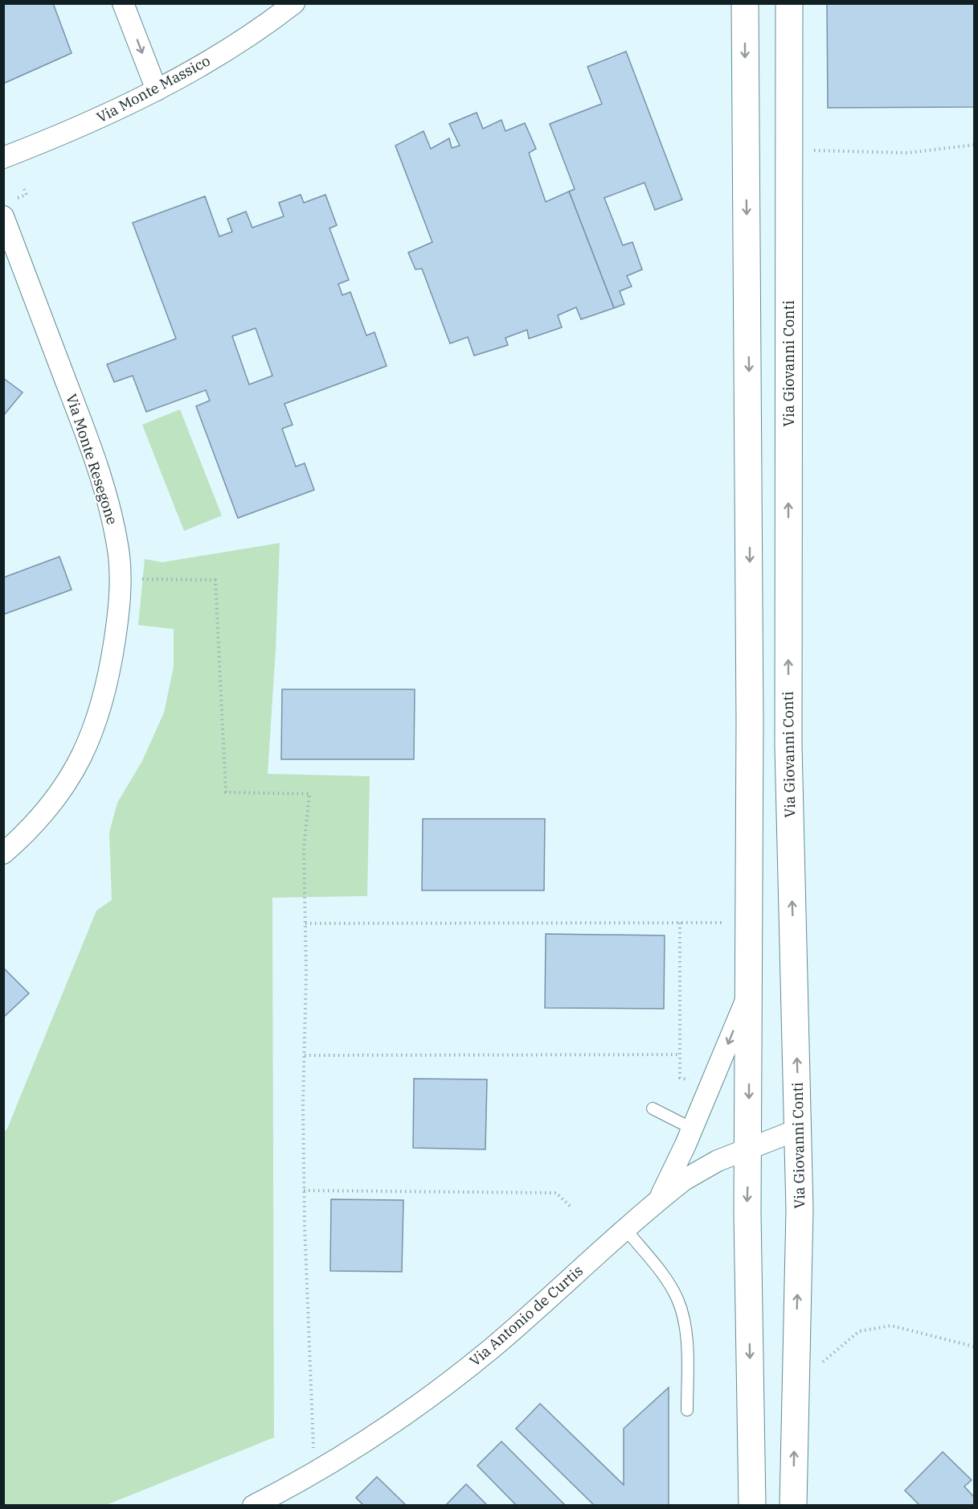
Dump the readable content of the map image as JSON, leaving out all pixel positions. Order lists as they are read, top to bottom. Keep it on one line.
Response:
{"streets":{"main road":["Via Giovanni Conti"],"street":["Via Monte Massico","Via Monte Resegone","Via Antonio de Curtis"]},"crossings":[["Via Giovanni Conti","Via Antonio de Curtis"]]}
